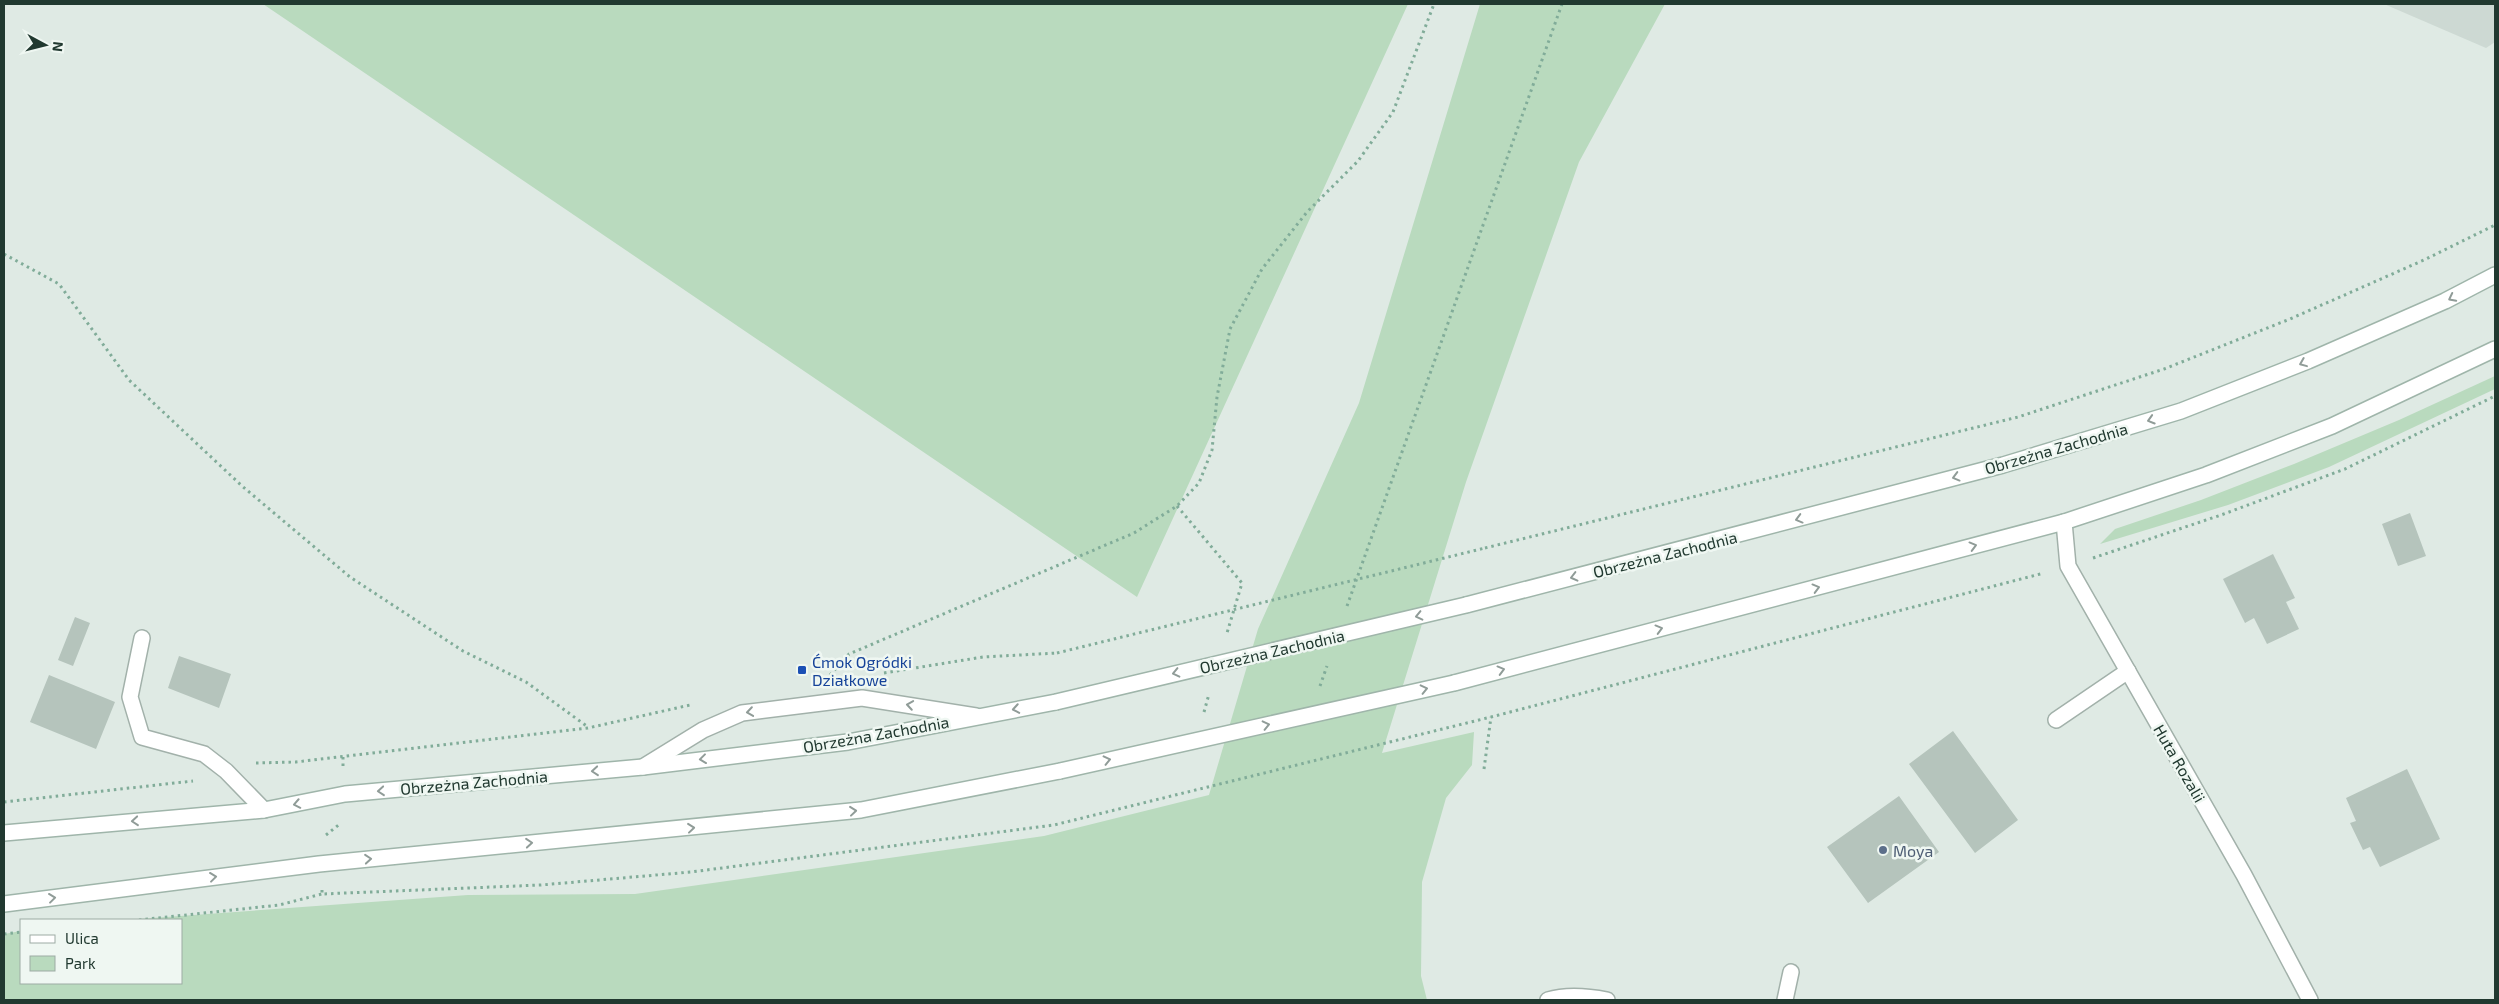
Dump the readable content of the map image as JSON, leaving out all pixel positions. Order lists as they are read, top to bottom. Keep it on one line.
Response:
{"streets":{"street":["Obrzeżna Zachodnia","Huta Rozalii"]},"places":{"transit":["Ćmok Ogródki Działkowe"],"other":["Moya"]},"legend":["Ulica","Park"],"north":"right"}
